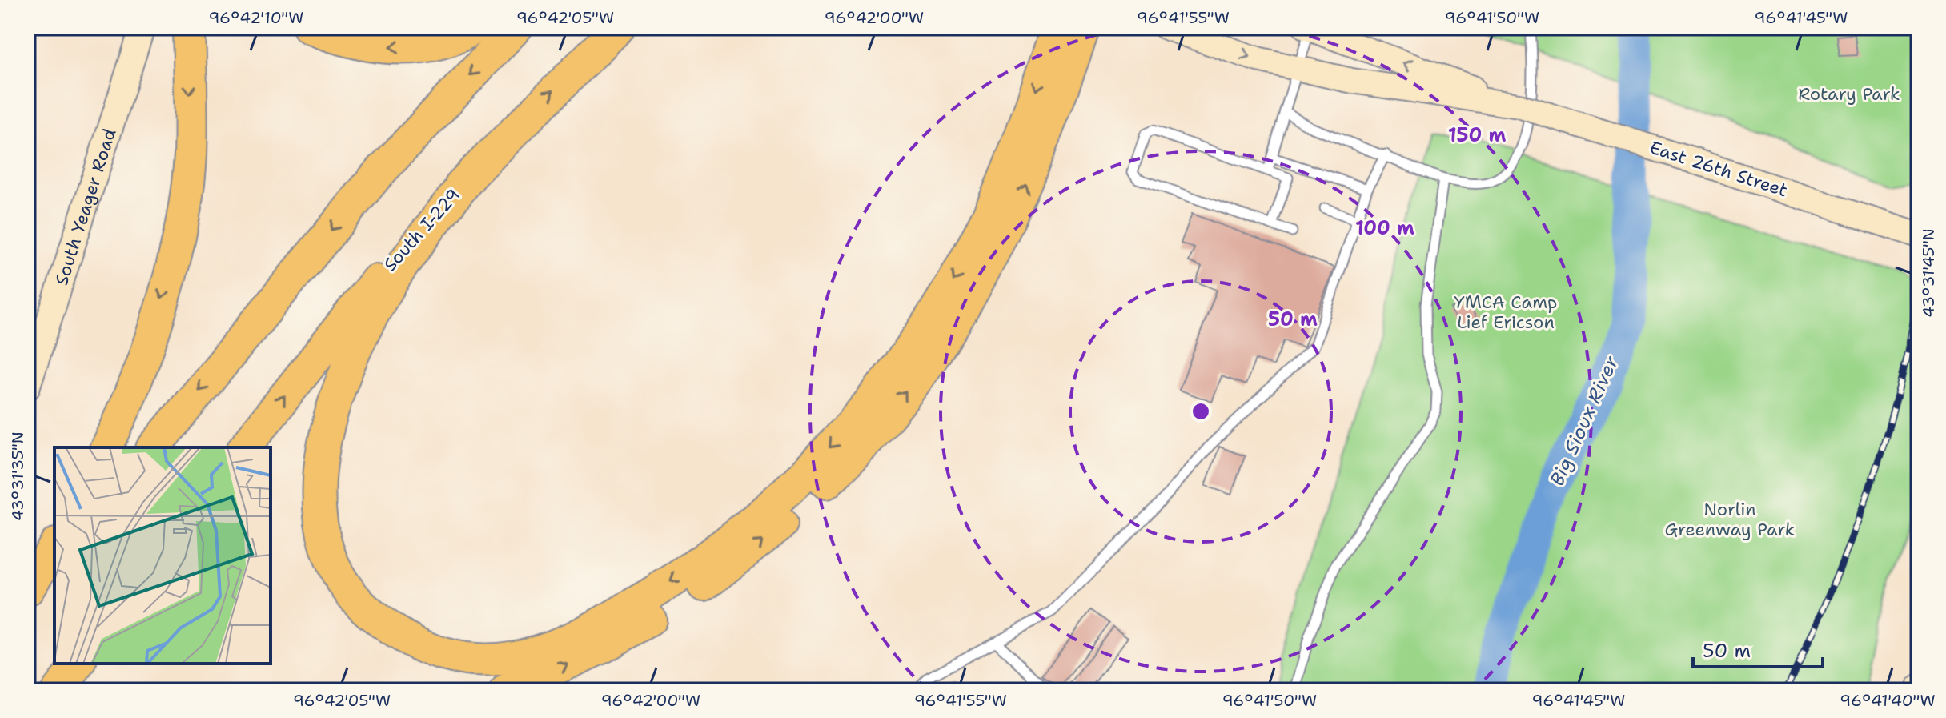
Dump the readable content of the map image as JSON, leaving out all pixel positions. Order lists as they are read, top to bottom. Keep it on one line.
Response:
{"streets":{"highway":["South I-229"],"main road":["East 26th Street","South Yeager Road"]},"water":["Big Sioux River"],"parks":["Rotary Park","YMCA Camp Lief Ericson","Norlin Greenway Park"],"scale_bar":"50 m","coordinates":["96°42'10\"W","96°42'05\"W","96°42'00\"W","96°41'55\"W","96°41'50\"W","96°41'45\"W","43°31'45\"N","43°31'35\"N","96°41'40\"W"],"rings":["150 m","100 m","50 m"]}
